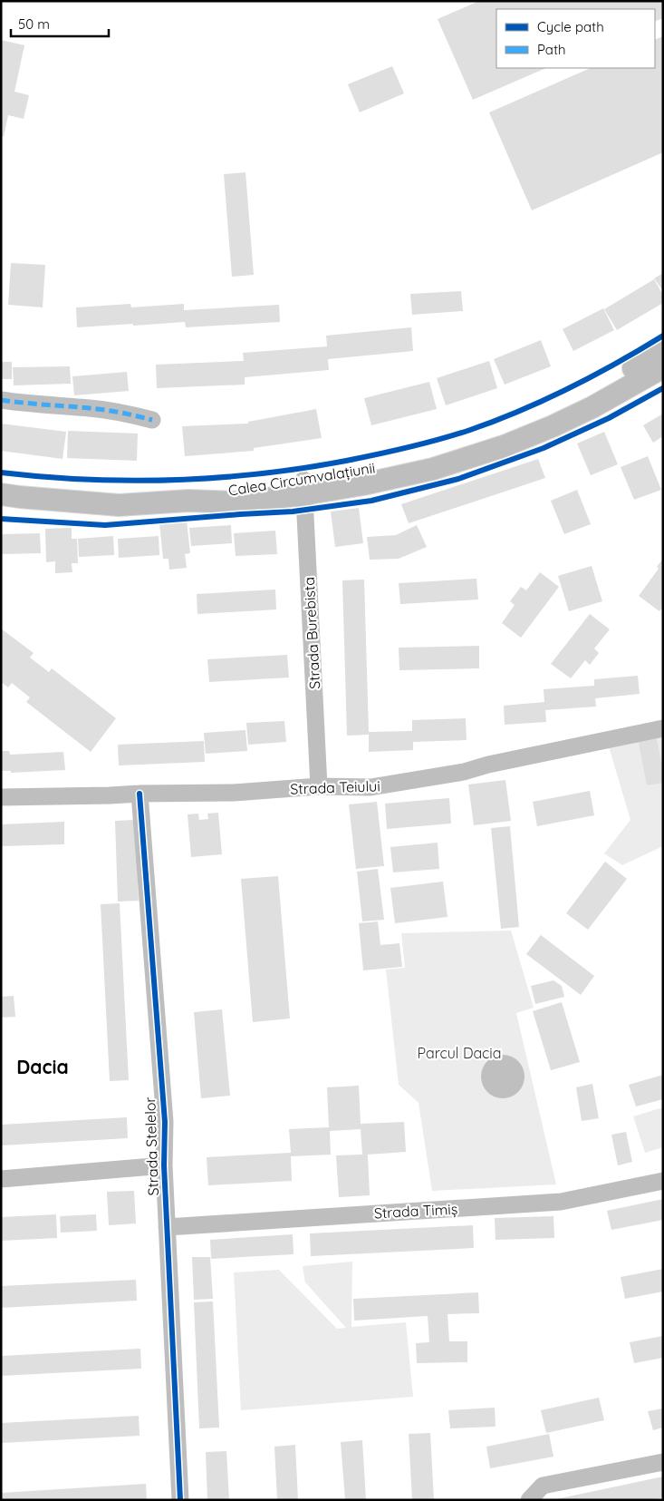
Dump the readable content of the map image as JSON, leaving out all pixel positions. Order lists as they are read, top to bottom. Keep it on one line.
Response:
{"streets":{"main road":["Calea Circumvalațiunii"],"street":["Strada Burebista","Strada Teiului","Strada Stelelor","Strada Timiș"]},"crossings":[["Calea Circumvalațiunii","Strada Burebista"],["Strada Burebista","Strada Teiului"],["Strada Teiului","Strada Stelelor"],["Strada Stelelor","Strada Timiș"]],"districts":["Dacia"],"parks":["Parcul Dacia"],"legend":["Cycle path","Path"],"scale_bar":"50 m"}
